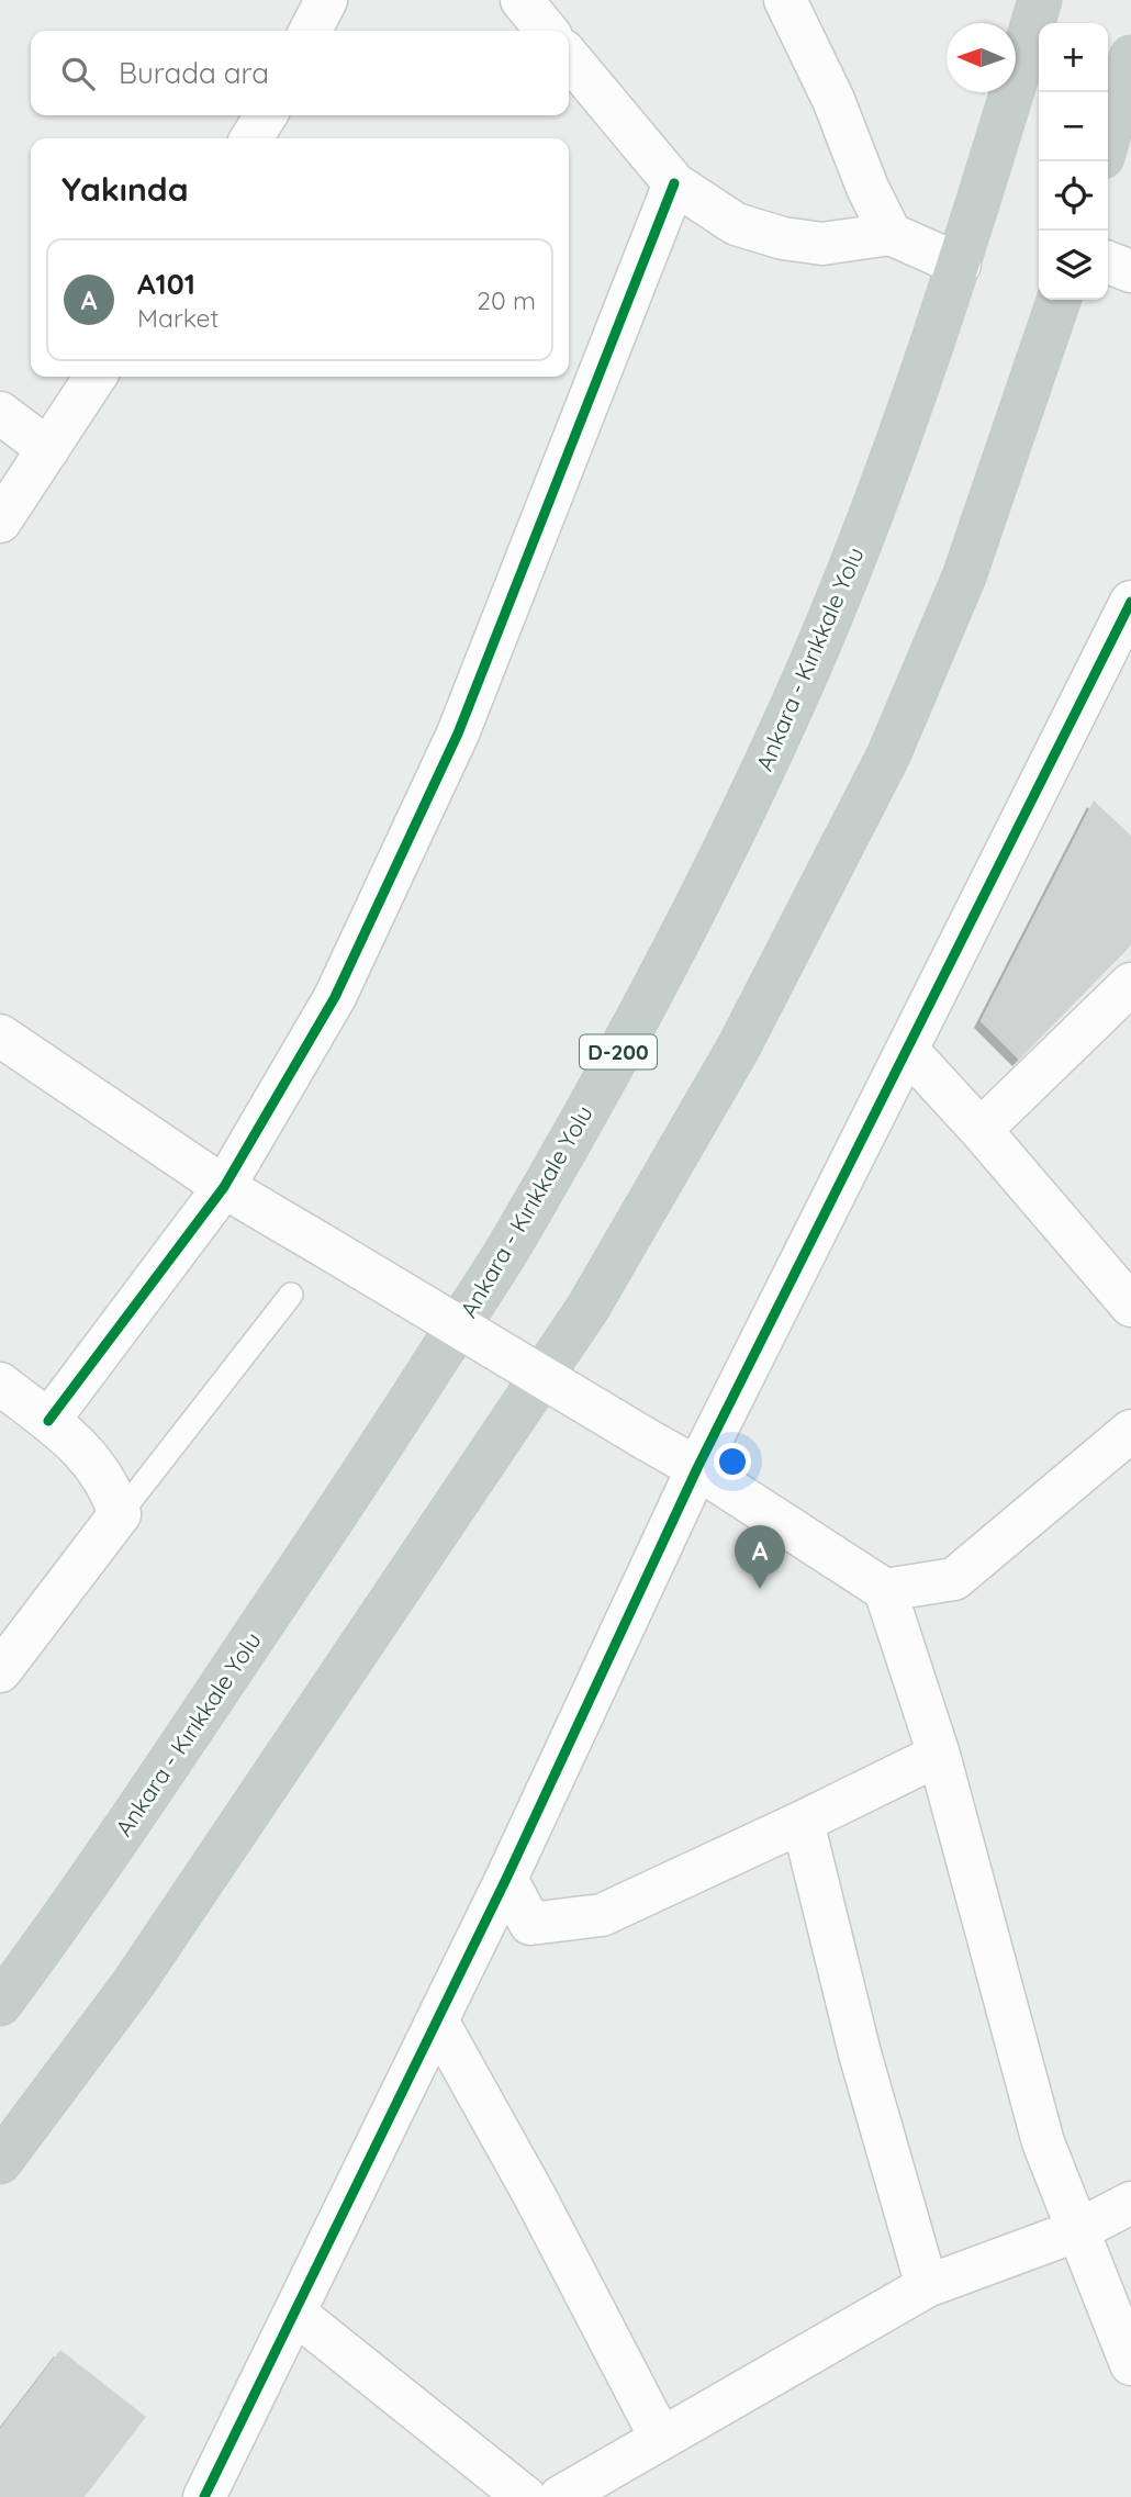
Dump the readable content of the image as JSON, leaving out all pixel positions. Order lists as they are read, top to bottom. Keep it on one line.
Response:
{"streets":{"highway":["Ankara - Kırıkkale Yolu","D-200"]},"north":"left","page":{"map_buttons":["+","−"],"search":"Burada ara","heading":"Yakında","list":[{"mark":"A","name":"A101","note":"Market","value":"20 m"}],"pins":"A"}}
